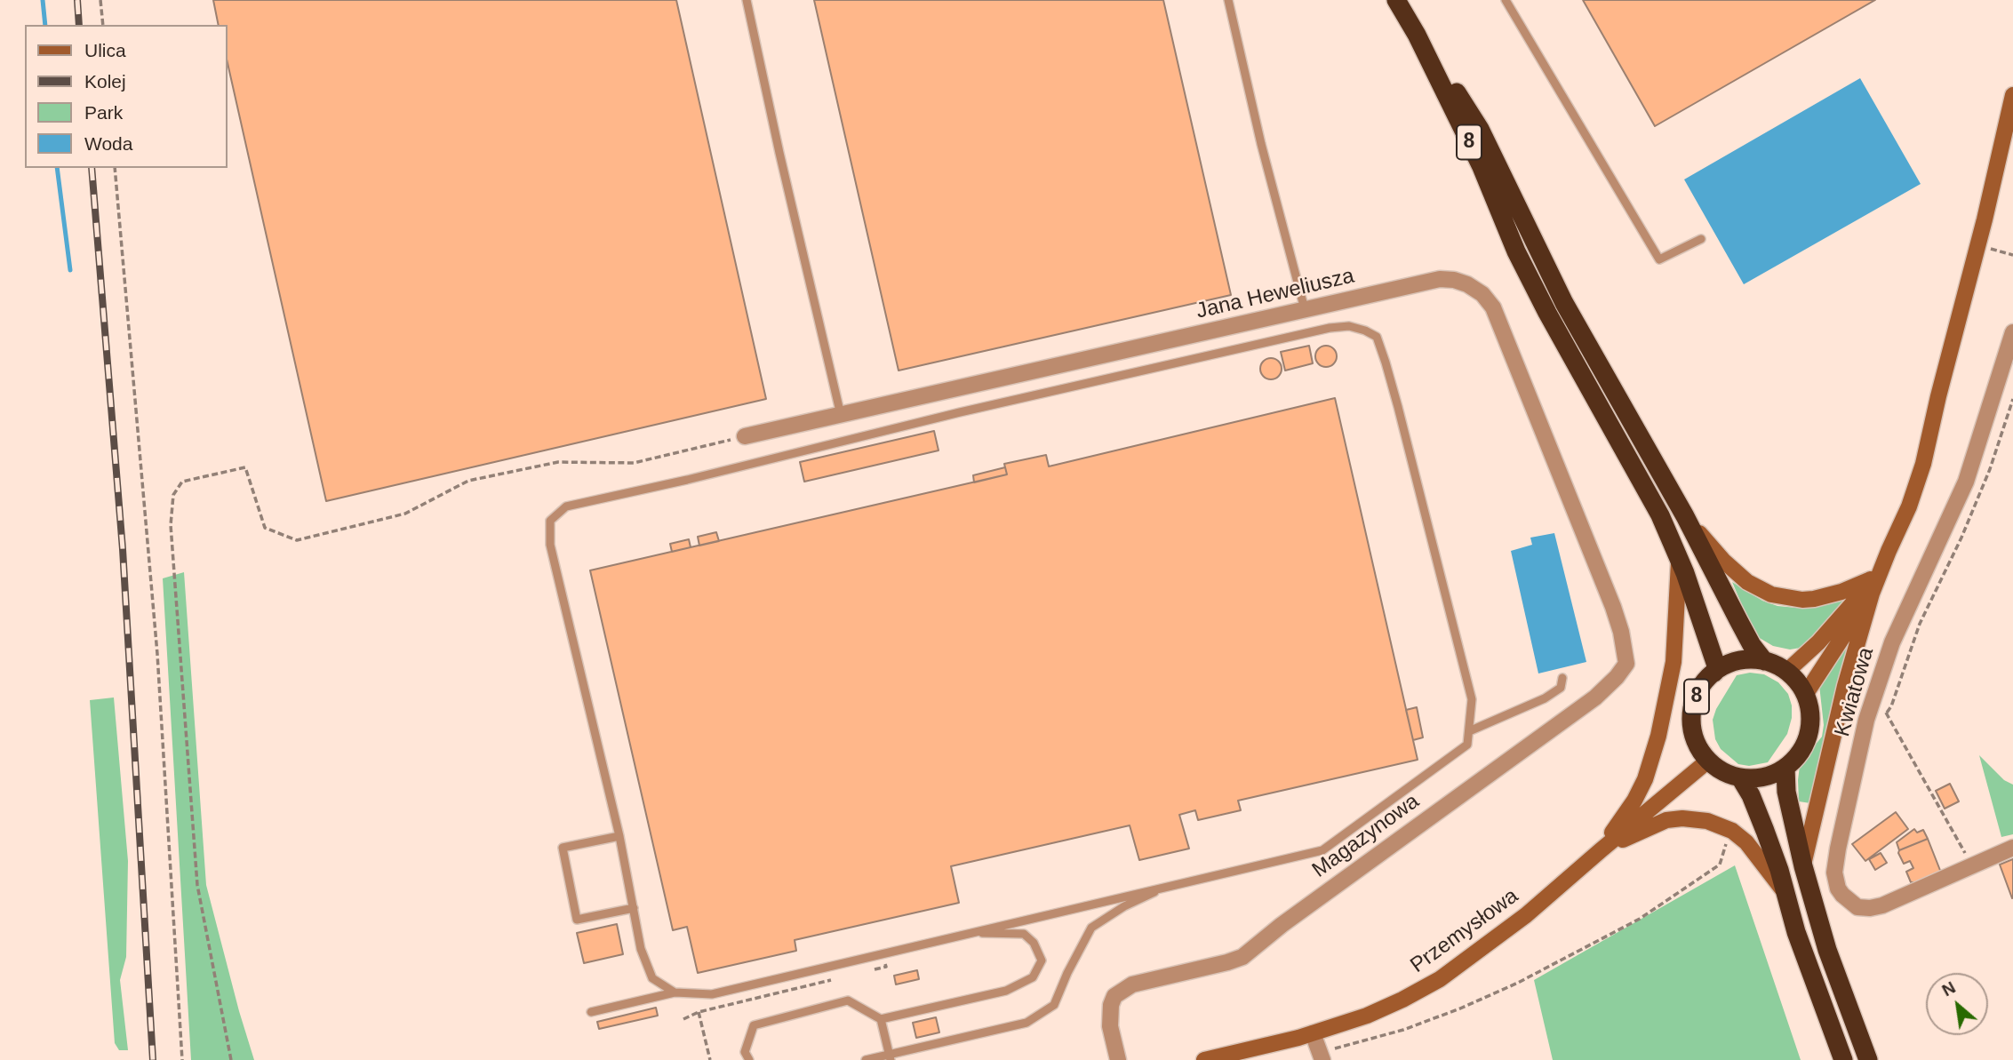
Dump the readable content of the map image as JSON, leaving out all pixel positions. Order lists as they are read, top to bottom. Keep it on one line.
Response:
{"streets":{"highway":["8"],"main road":["Przemysłowa"],"street":["Jana Heweliusza","Kwiatowa","Magazynowa"]},"crossings":[["8","Przemysłowa"],["Jana Heweliusza","Magazynowa"]],"legend":["Ulica","Kolej","Park","Woda"],"north":"top left"}
